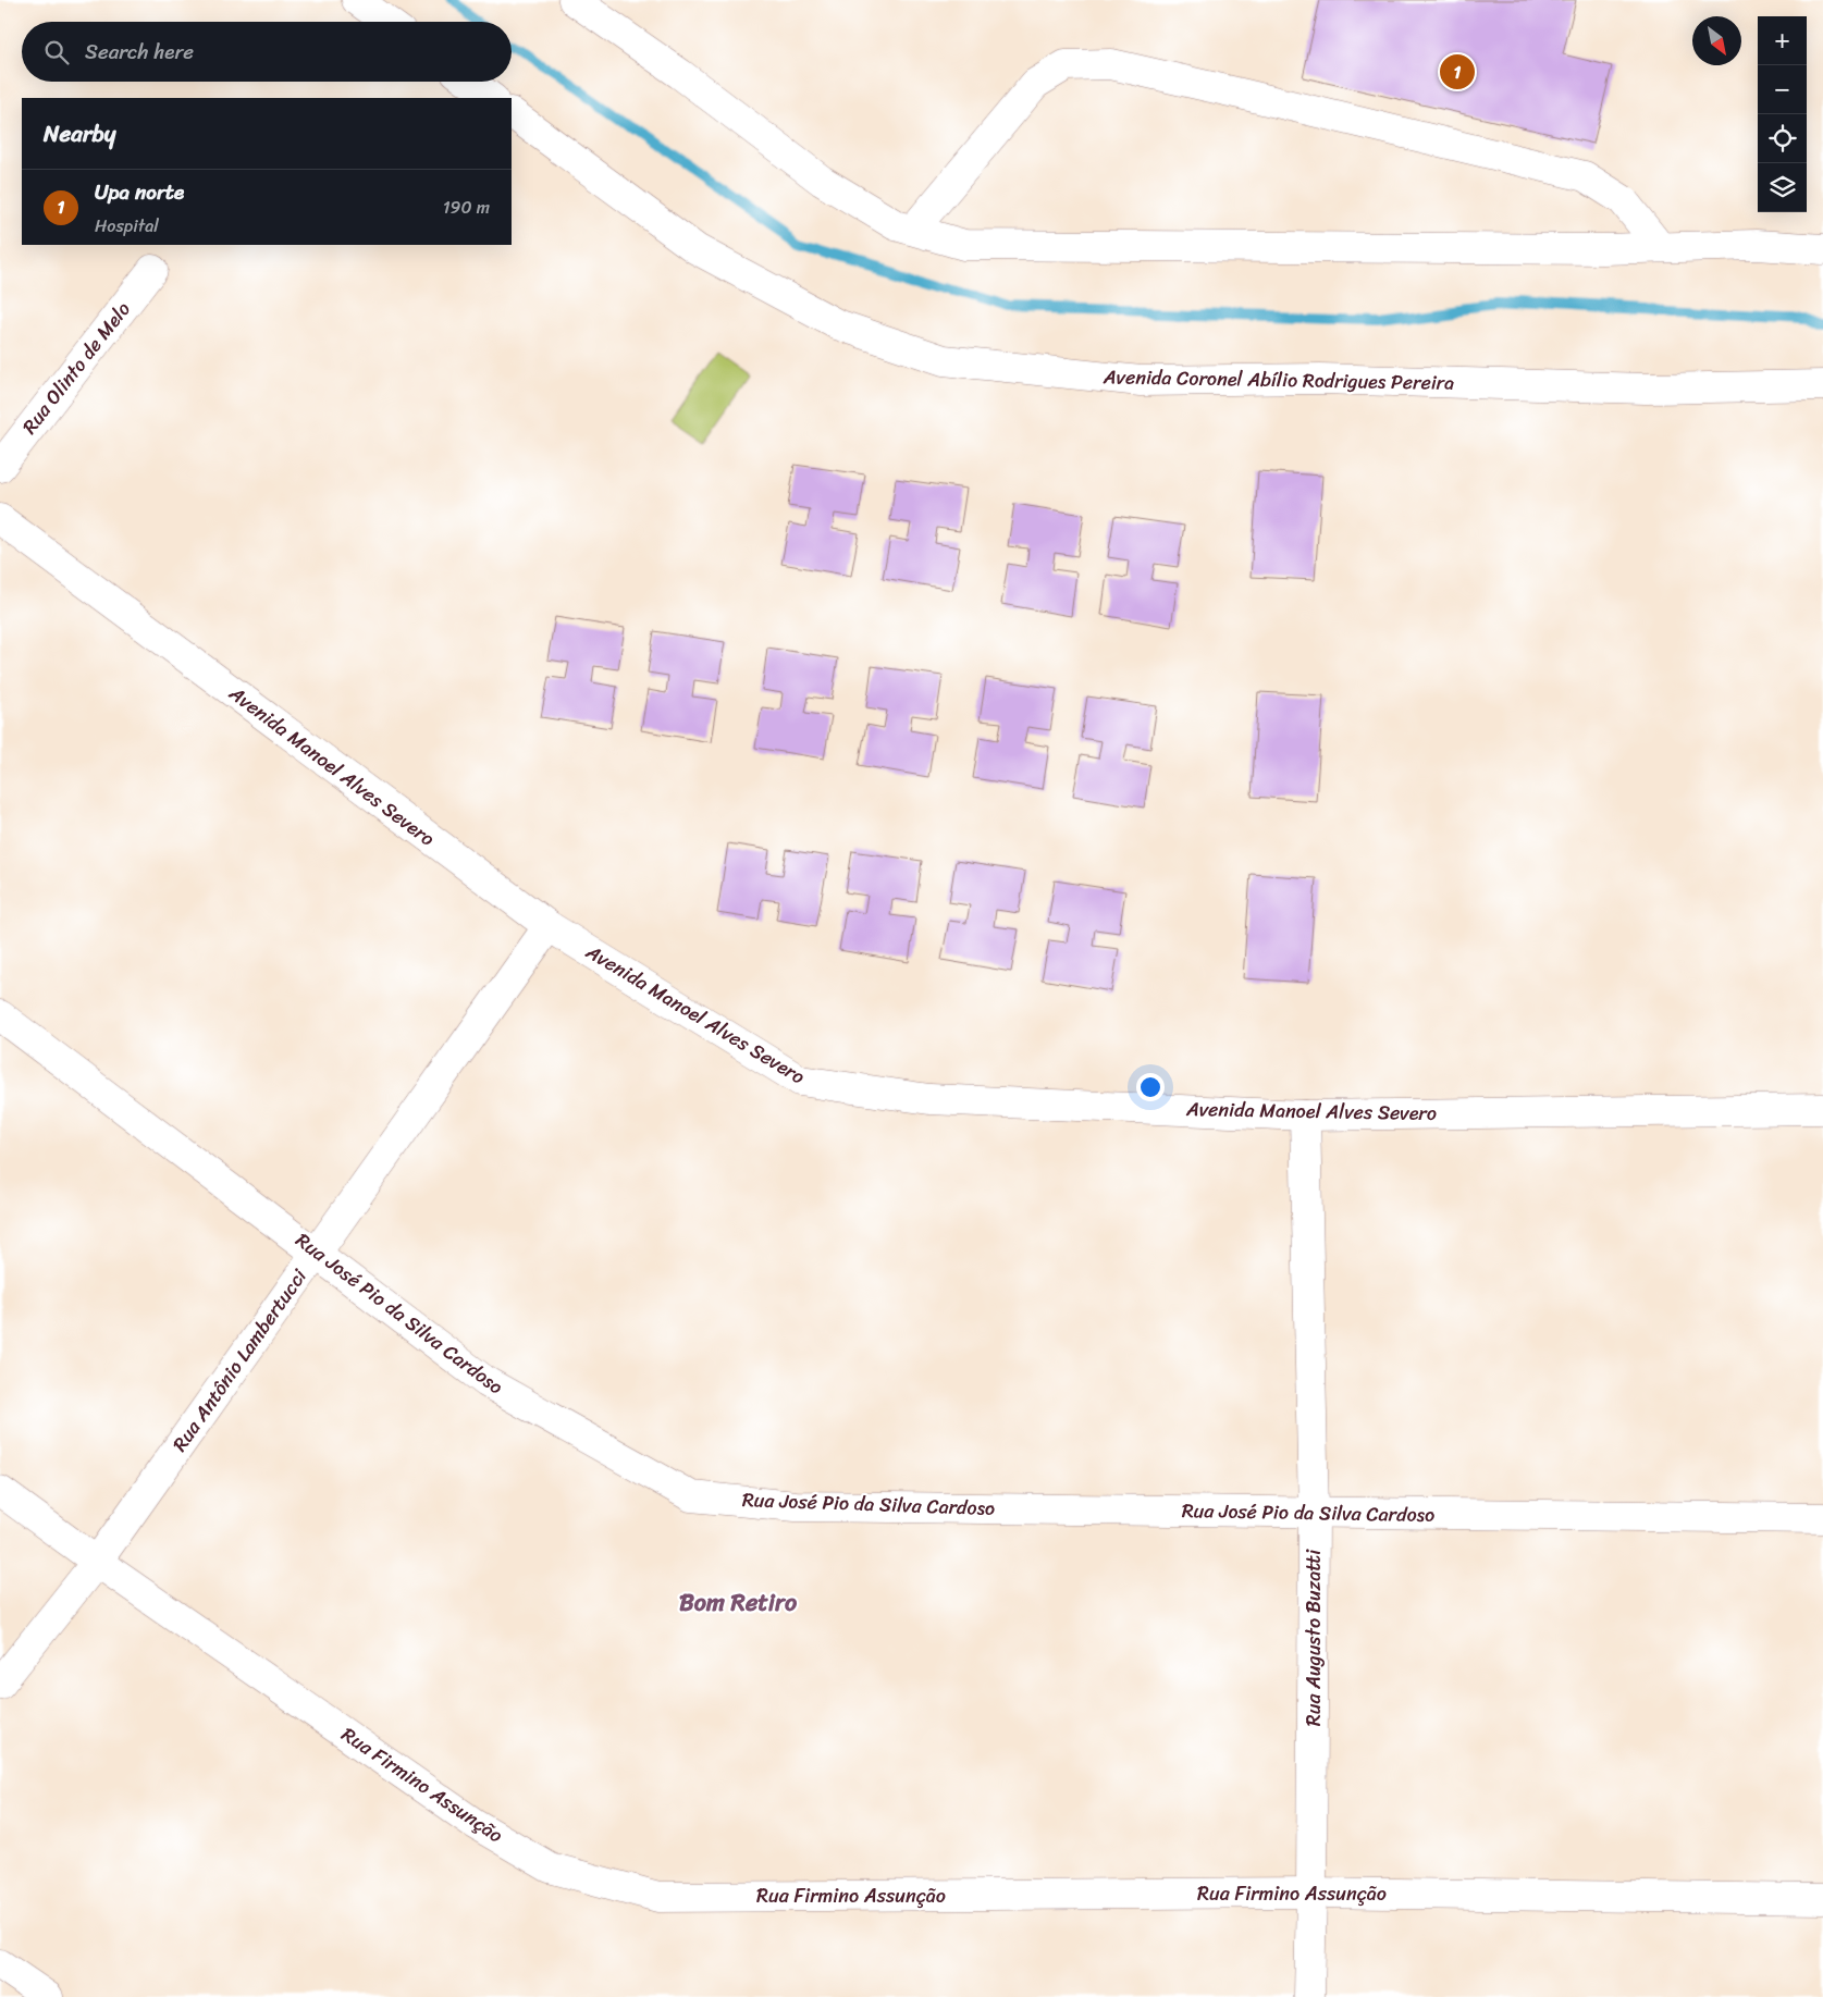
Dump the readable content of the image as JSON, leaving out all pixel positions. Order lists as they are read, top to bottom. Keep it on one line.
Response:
{"streets":{"street":["Rua Olinto de Melo","Avenida Coronel Abílio Rodrigues Pereira","Avenida Manoel Alves Severo","Rua José Pio da Silva Cardoso","Rua Antônio Lambertucci","Rua Augusto Buzatti","Rua Firmino Assunção"]},"crossings":[["Avenida Manoel Alves Severo","Rua Antônio Lambertucci"],["Avenida Manoel Alves Severo","Rua Augusto Buzatti"],["Rua José Pio da Silva Cardoso","Rua Antônio Lambertucci"],["Rua José Pio da Silva Cardoso","Rua Augusto Buzatti"],["Rua Antônio Lambertucci","Rua Firmino Assunção"],["Rua Augusto Buzatti","Rua Firmino Assunção"]],"districts":["Bom Retiro"],"north":"bottom right","page":{"map_buttons":["+","−"],"search":"Search here","pins":"1","heading":"Nearby","list":[{"mark":"1","name":"Upa norte","note":"Hospital","value":"190 m"}]}}
